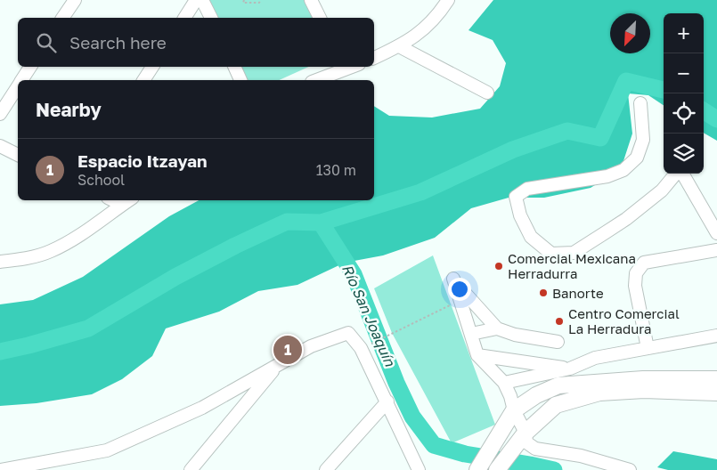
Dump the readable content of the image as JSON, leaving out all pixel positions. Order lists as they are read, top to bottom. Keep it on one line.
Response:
{"water":["Río San Joaquín"],"places":["Comercial Mexicana Herradurra","Banorte","Centro Comercial La Herradura"],"north":"bottom left","page":{"map_buttons":["+","−"],"search":"Search here","heading":"Nearby","list":[{"mark":"1","name":"Espacio Itzayan","note":"School","value":"130 m"}],"pins":"1"}}
